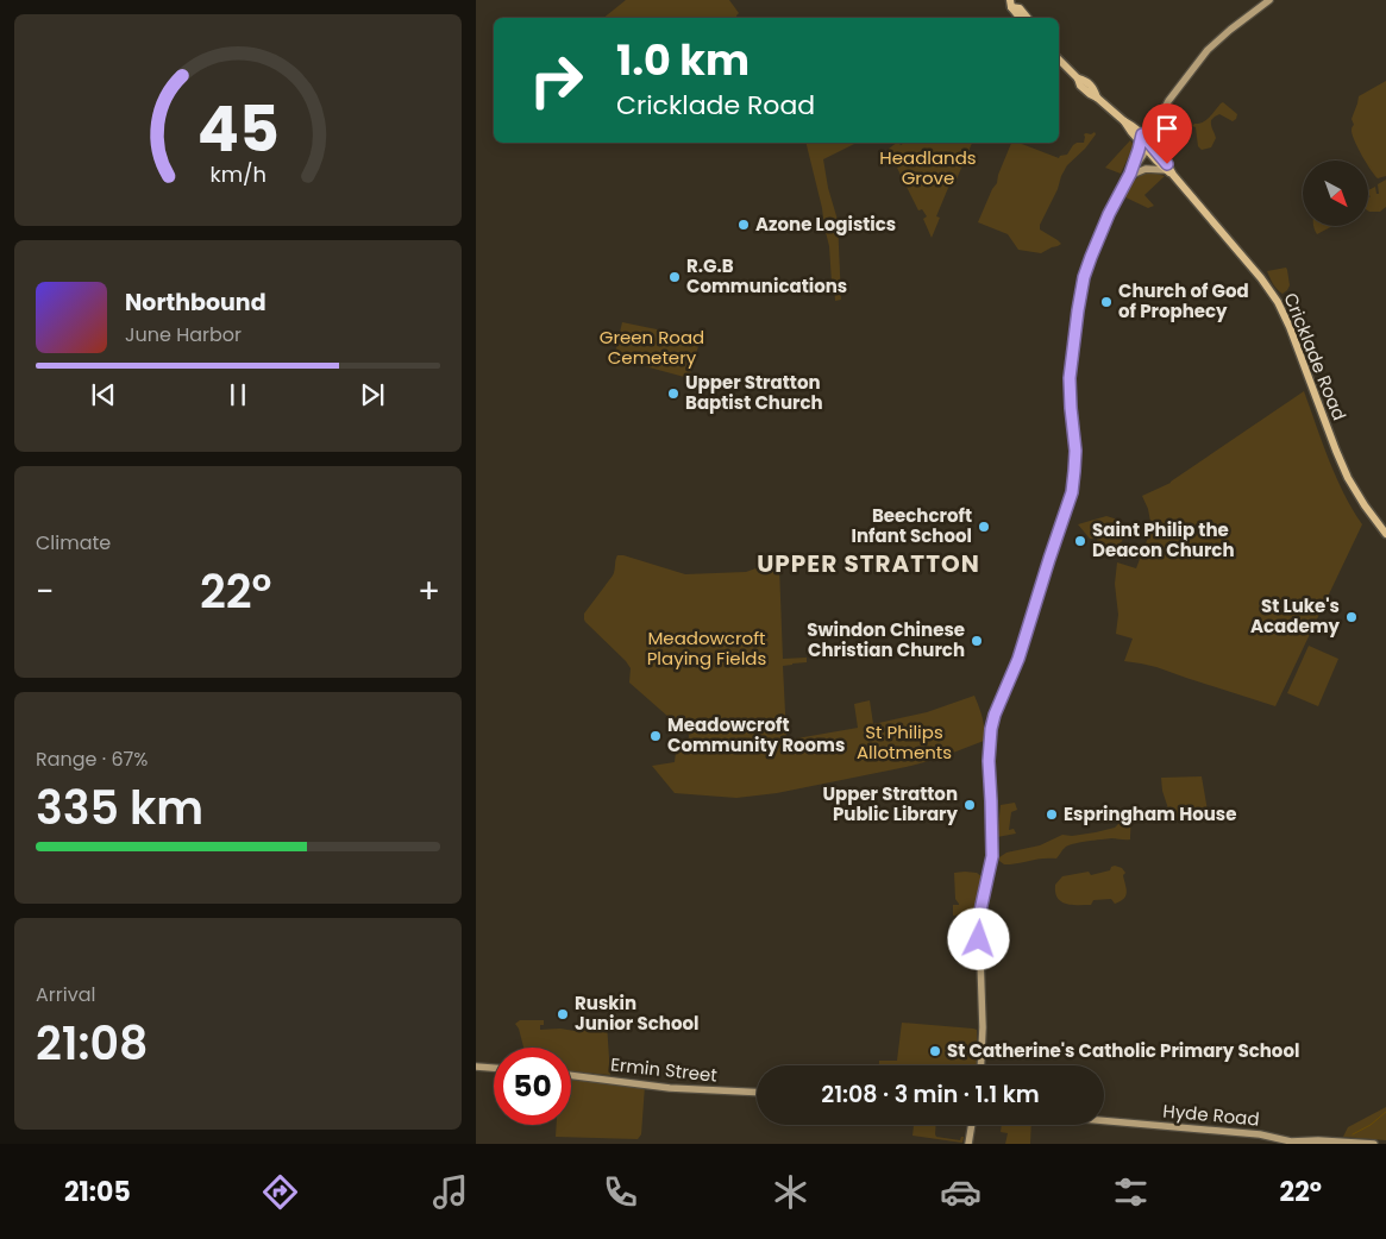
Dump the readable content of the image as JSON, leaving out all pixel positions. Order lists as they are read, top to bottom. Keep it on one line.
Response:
{"streets":{"main road":["Cricklade Road","Ermin Street","Hyde Road"]},"districts":["UPPER STRATTON"],"parks":["Headlands Grove","Green Road Cemetery","Meadowcroft Playing Fields","St Philips Allotments"],"places":["Azone Logistics","R.G.B Communications","Church of God of Prophecy","Upper Stratton Baptist Church","Beechcroft Infant School","Saint Philip the Deacon Church","St Luke's Academy","Swindon Chinese Christian Church","Meadowcroft Community Rooms","Upper Stratton Public Library","Espringham House","Ruskin Junior School","St Catherine's Catholic Primary School"],"north":"bottom right","page":{"turn":["1.0 km","Cricklade Road"],"song":["Northbound","June Harbor"],"tile":["Climate",["Range · 67%","335 km"],["Arrival","21:08"]],"heat":["−","22°","+"],"limit":"50","trip":"21:08 · 3 min · 1.1 km","tabs":["21:05","22°"],"gauge":["45","km/h"]}}
